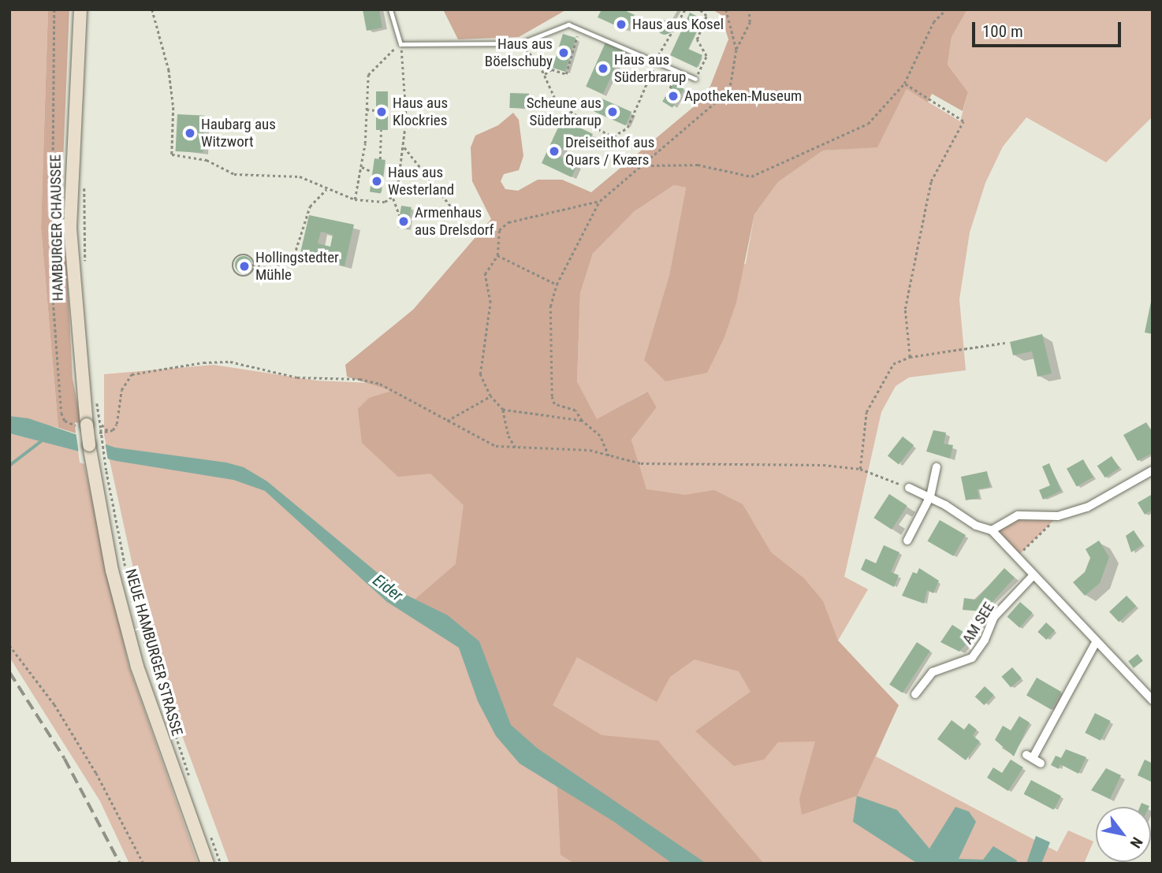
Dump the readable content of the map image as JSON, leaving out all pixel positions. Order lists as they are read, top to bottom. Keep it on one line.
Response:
{"streets":{"main road":["HAMBURGER CHAUSSEE","NEUE HAMBURGER STRASSE"],"street":["AM SEE"]},"crossings":[["HAMBURGER CHAUSSEE","NEUE HAMBURGER STRASSE"]],"water":["Eider"],"places":["Haus aus Kosel","Haus aus Böelschuby","Haus aus Süderbrarup","Apotheken-Museum","Haus aus Klockries","Scheune aus Süderbrarup","Haubarg aus Witzwort","Dreiseithof aus Quars / Kværs","Haus aus Westerland","Armenhaus aus Drelsdorf","Hollingstedter Mühle"],"scale_bar":"100 m","north":"bottom right"}
